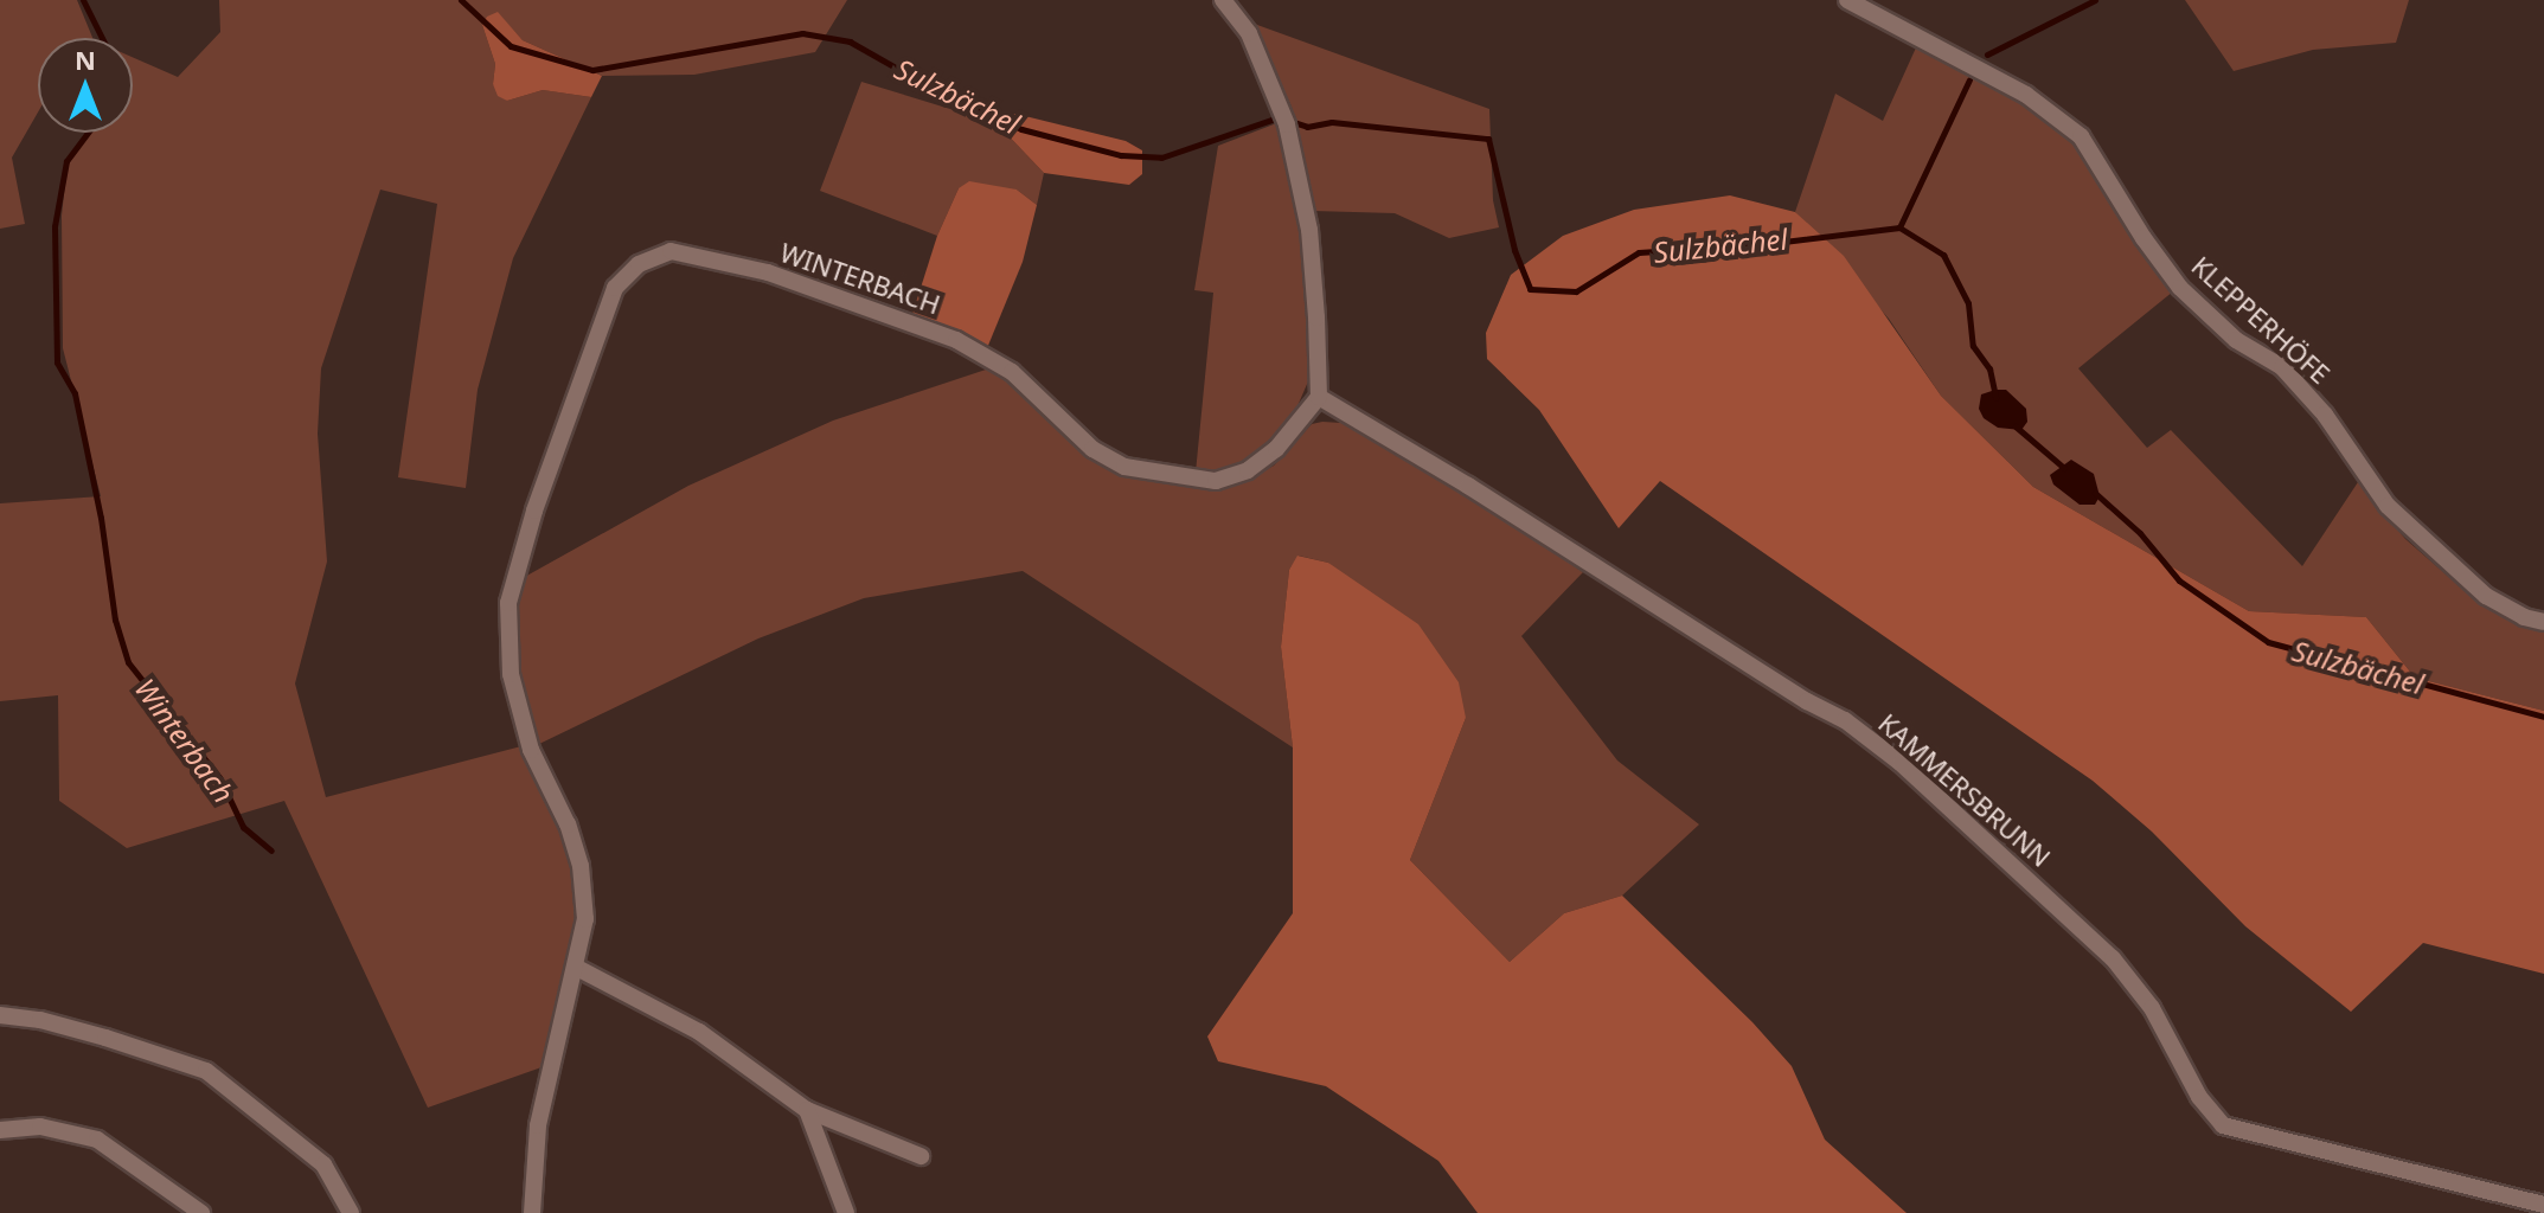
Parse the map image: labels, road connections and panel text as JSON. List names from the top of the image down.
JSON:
{
  "streets": {
    "street": ["WINTERBACH", "KLEPPERHÖFE", "KAMMERSBRUNN"]
  },
  "crossings": [
    ["WINTERBACH", "KAMMERSBRUNN"]
  ],
  "water": ["Sulzbächel", "Winterbach"],
  "north": "top"
}
